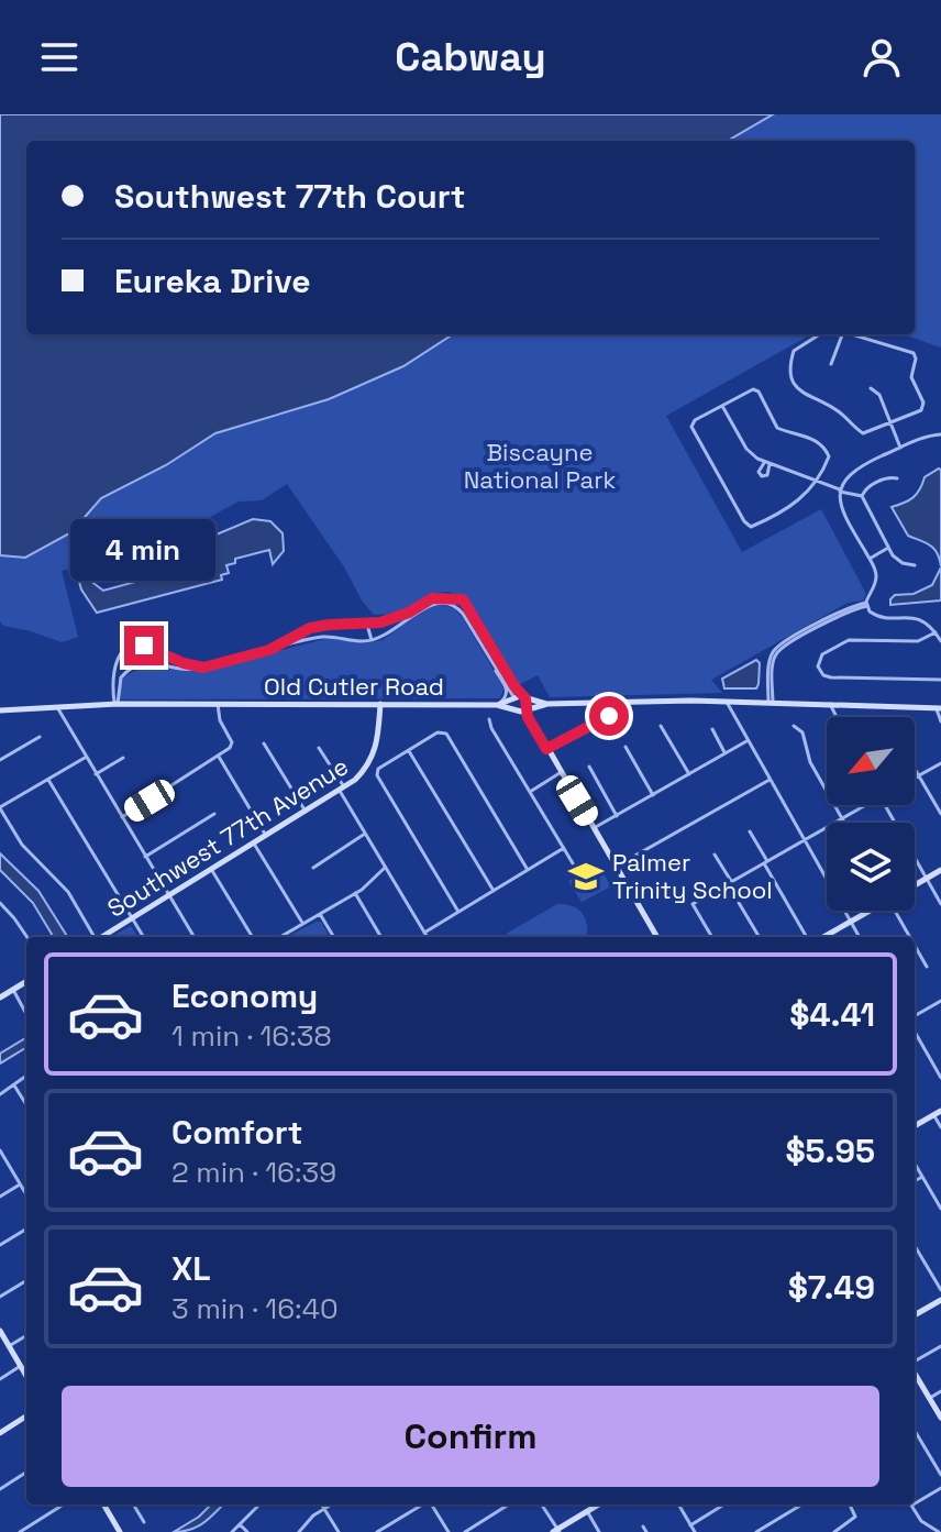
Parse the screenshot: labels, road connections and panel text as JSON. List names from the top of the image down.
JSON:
{
  "streets": {
    "main road": ["Old Cutler Road", "Southwest 77th Avenue"]
  },
  "crossings": [
    ["Old Cutler Road", "Southwest 77th Avenue"]
  ],
  "parks": ["Biscayne National Park"],
  "places": {
    "school or university": ["Palmer Trinity School"]
  },
  "north": "bottom left",
  "page": {
    "header": "Cabway",
    "banner": ["Southwest 77th Court", "Eureka Drive"],
    "bubble": "4 min",
    "list": [
      {
        "name": "Economy",
        "note": "1 min · 16:38",
        "value": "$4.41"
      },
      {
        "name": "Comfort",
        "note": "2 min · 16:39",
        "value": "$5.95"
      },
      {
        "name": "XL",
        "note": "3 min · 16:40",
        "value": "$7.49"
      }
    ],
    "buttons": "Confirm"
  }
}
